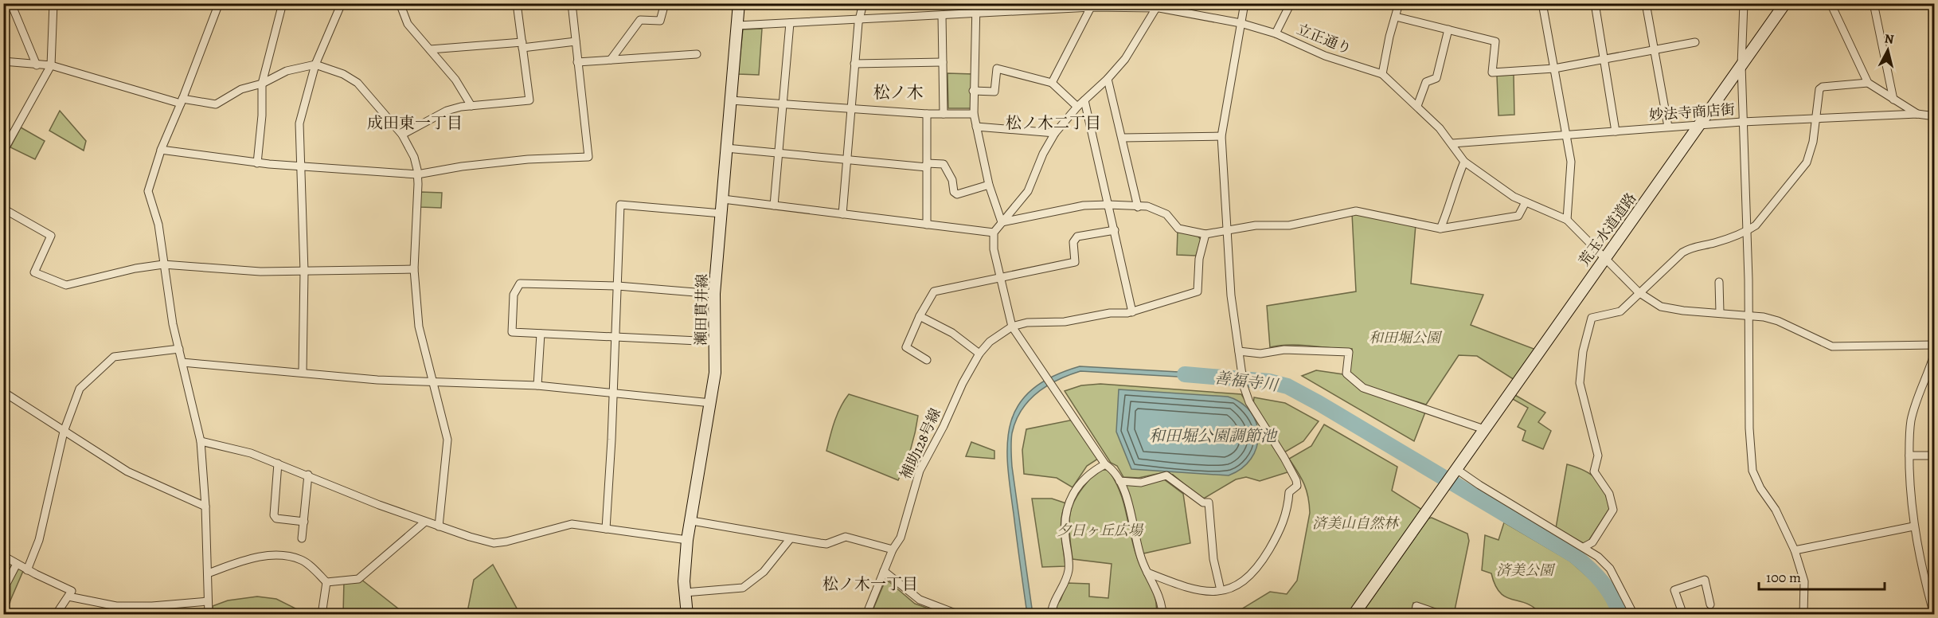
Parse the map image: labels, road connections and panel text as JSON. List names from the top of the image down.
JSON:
{
  "streets": {
    "main road": ["荒玉水道道路", "瀬田貫井線"],
    "street": ["立正通り", "妙法寺商店街", "補助128号線"]
  },
  "crossings": [
    ["立正通り", "妙法寺商店街"],
    ["立正通り", "瀬田貫井線"],
    ["妙法寺商店街", "荒玉水道道路"]
  ],
  "districts": [
    "松ノ木",
    "成田東一丁目",
    "松ノ木二丁目",
    "松ノ木一丁目"
  ],
  "water": ["善福寺川", "和田堀公園調節池"],
  "parks": [
    "和田堀公園",
    "済美山自然林",
    "夕日ヶ丘広場",
    "済美公園"
  ],
  "scale_bar": "100 m",
  "north": "top"
}
